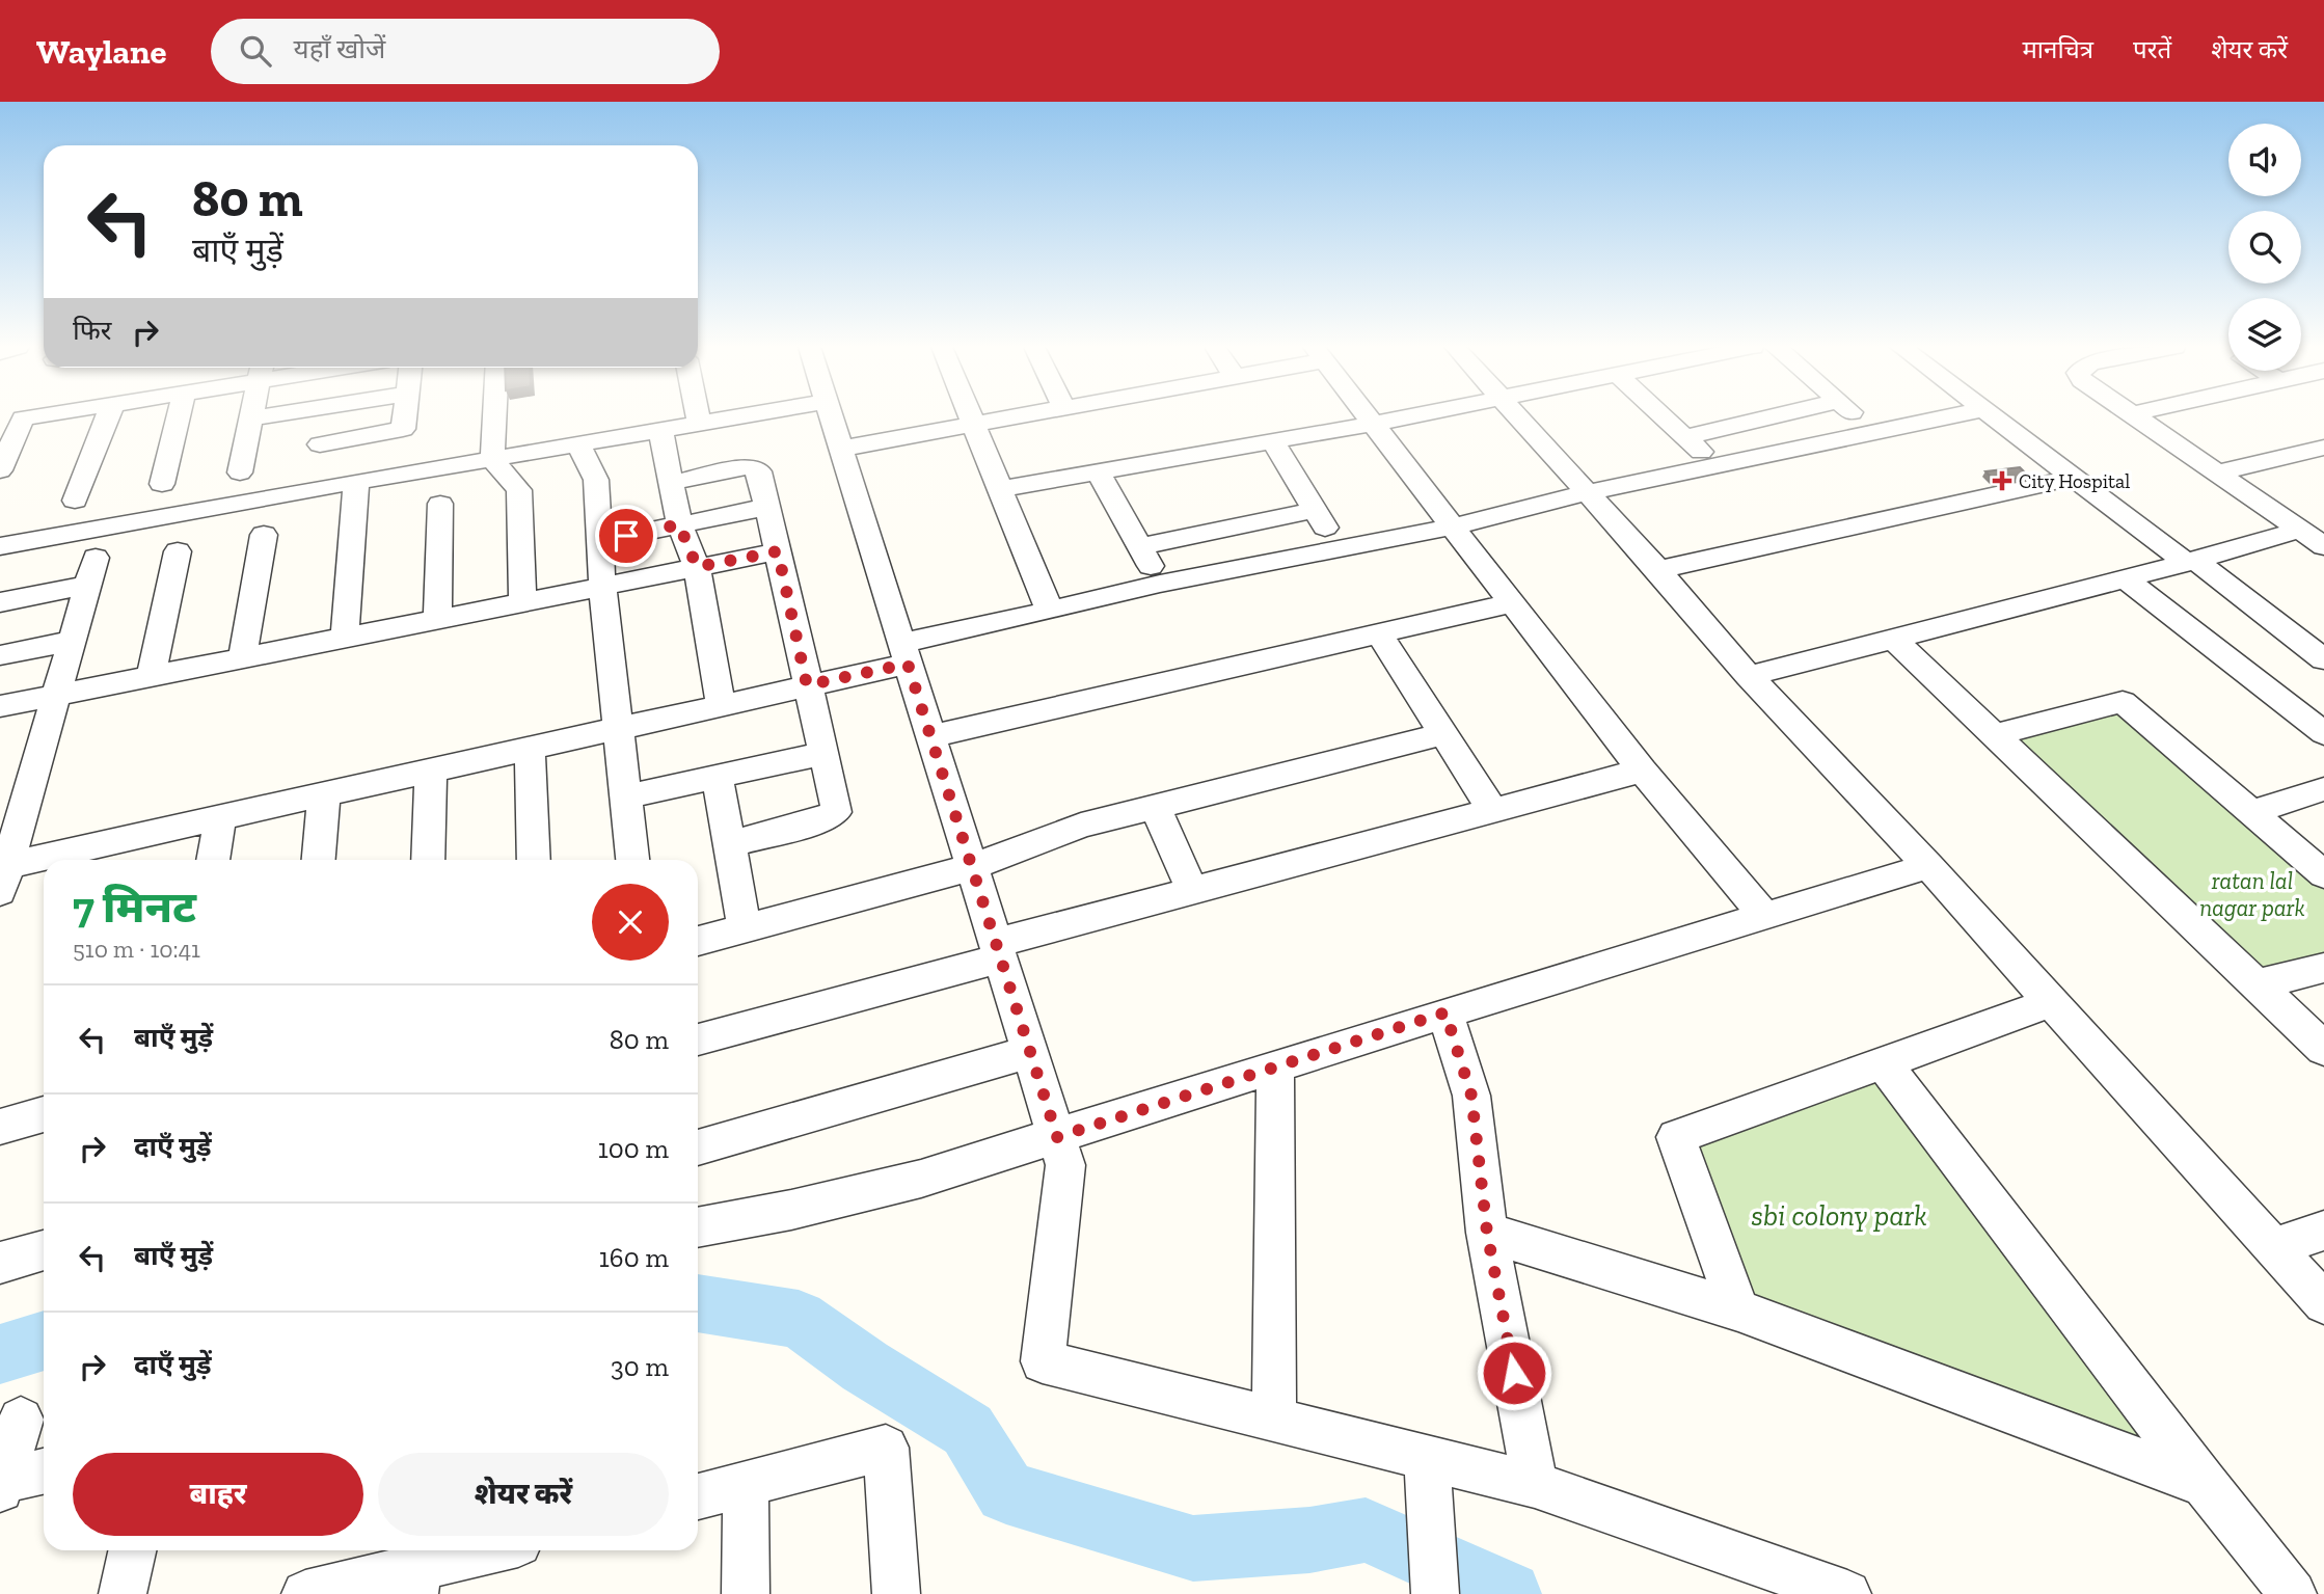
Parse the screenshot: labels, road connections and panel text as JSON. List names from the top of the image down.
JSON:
{
  "parks": ["ratan lal nagar park", "sbi colony park"],
  "places": {
    "health": ["City Hospital"]
  },
  "page": {
    "header": "Waylane",
    "search": "यहाँ खोजें",
    "nav": ["मानचित्र", "परतें", "शेयर करें"],
    "turn": ["80 m", "बाएँ मुड़ें"],
    "then": "फिर",
    "heading": ["7 मिनट", "510 m · 10:41"],
    "list": [
      {
        "name": "बाएँ मुड़ें",
        "value": "80 m"
      },
      {
        "name": "दाएँ मुड़ें",
        "value": "100 m"
      },
      {
        "name": "बाएँ मुड़ें",
        "value": "160 m"
      },
      {
        "name": "दाएँ मुड़ें",
        "value": "30 m"
      }
    ],
    "buttons": ["बाहर", "शेयर करें"]
  }
}
